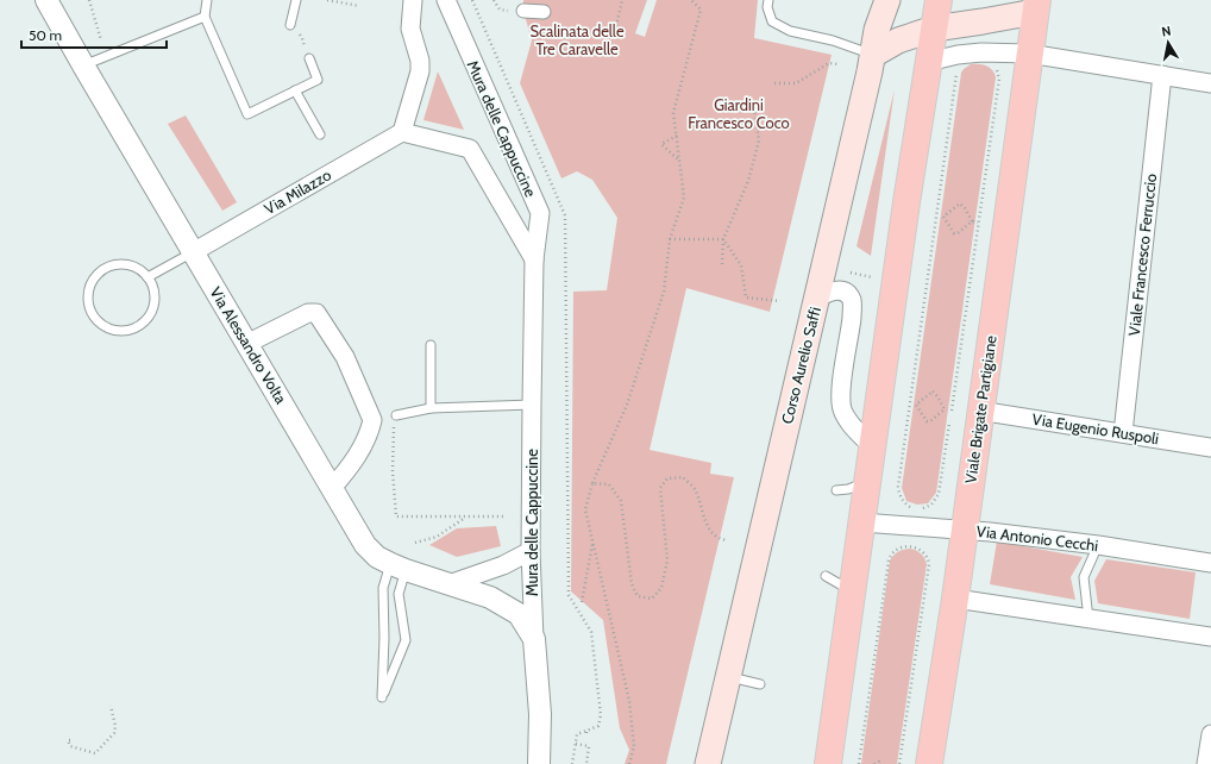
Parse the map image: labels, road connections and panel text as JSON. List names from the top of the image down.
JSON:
{
  "streets": {
    "main road": ["Corso Aurelio Saffi", "Viale Brigate Partigiane"],
    "street": [
      "Mura delle Cappuccine",
      "Via Milazzo",
      "Viale Francesco Ferruccio",
      "Via Alessandro Volta",
      "Via Eugenio Ruspoli",
      "Via Antonio Cecchi"
    ]
  },
  "crossings": [
    ["Mura delle Cappuccine", "Via Milazzo"],
    ["Mura delle Cappuccine", "Via Alessandro Volta"],
    ["Via Milazzo", "Via Alessandro Volta"],
    ["Viale Francesco Ferruccio", "Via Eugenio Ruspoli"],
    ["Viale Brigate Partigiane", "Via Eugenio Ruspoli"],
    ["Viale Brigate Partigiane", "Via Antonio Cecchi"]
  ],
  "parks": ["Scalinata delle Tre Caravelle", "Giardini Francesco Coco"],
  "scale_bar": "50 m",
  "north": "top"
}
